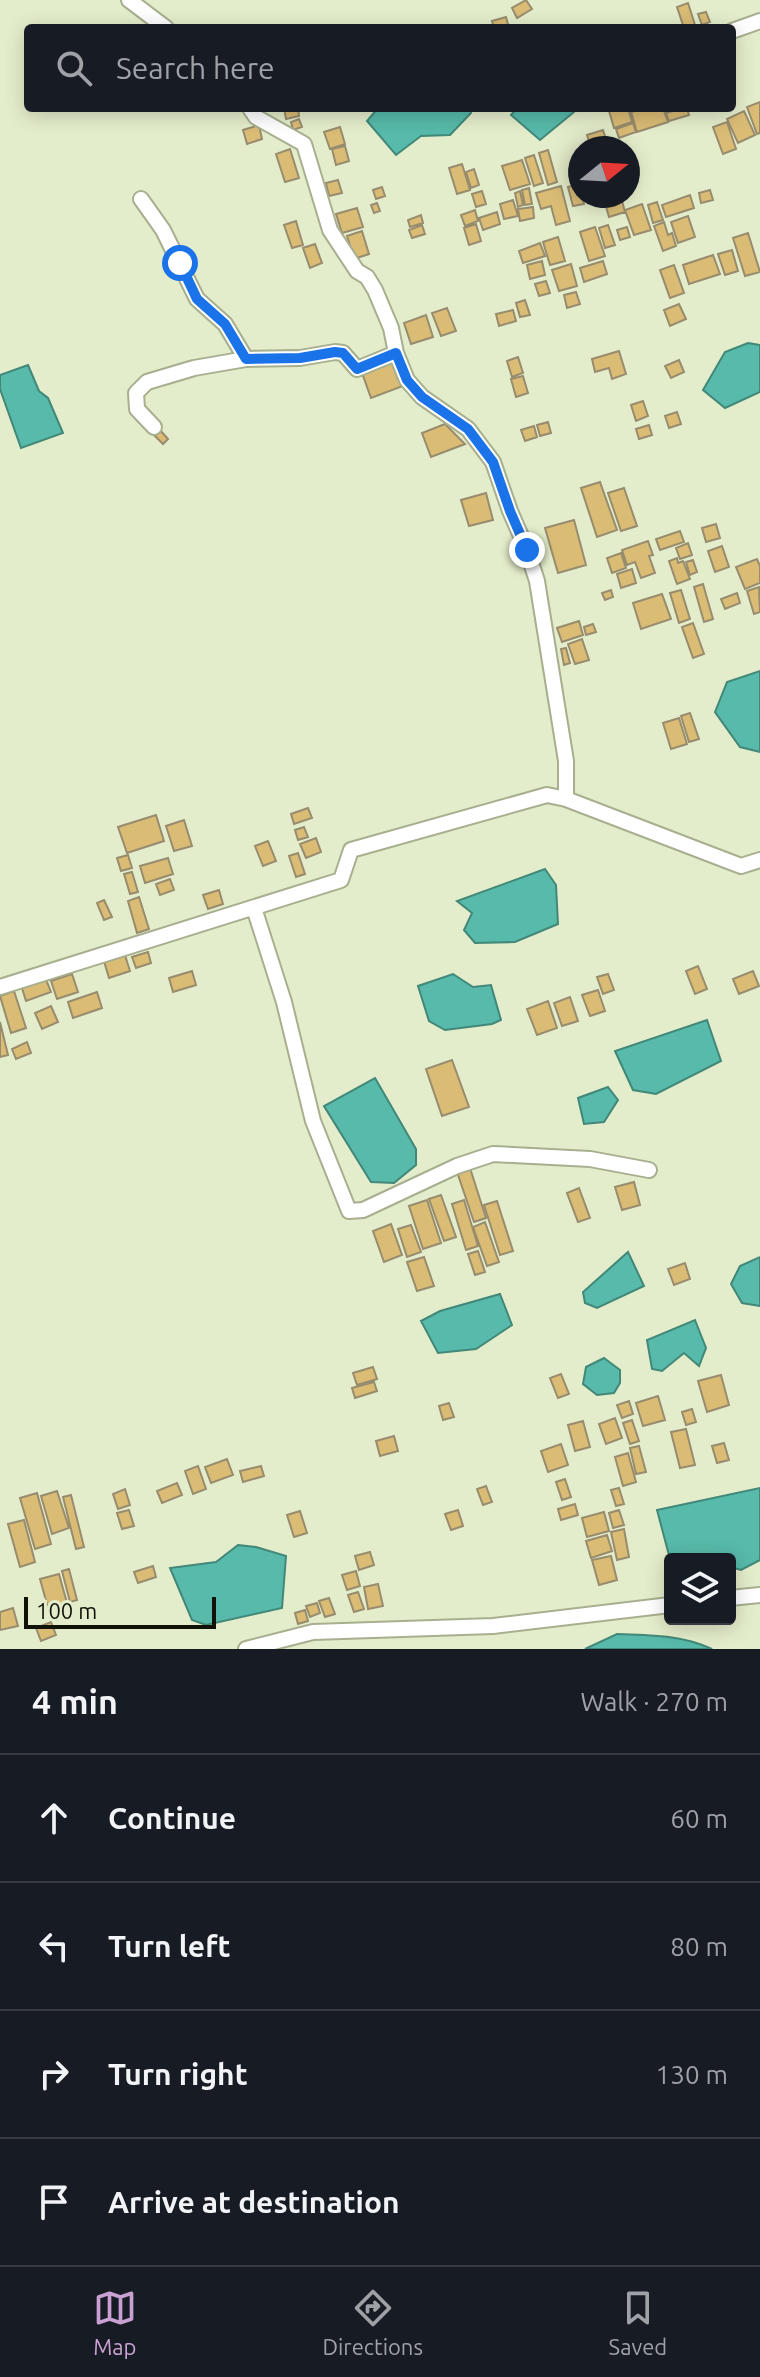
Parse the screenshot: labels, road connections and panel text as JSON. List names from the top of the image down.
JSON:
{
  "scale_bar": "100 m",
  "north": "right",
  "page": {
    "search": "Search here",
    "scale": "100 m",
    "heading": ["4 min", "Walk · 270 m"],
    "list": [
      ["Continue", "60 m"],
      ["Turn left", "80 m"],
      ["Turn right", "130 m"],
      "Arrive at destination"
    ],
    "nav": ["Map", "Directions", "Saved"]
  }
}
